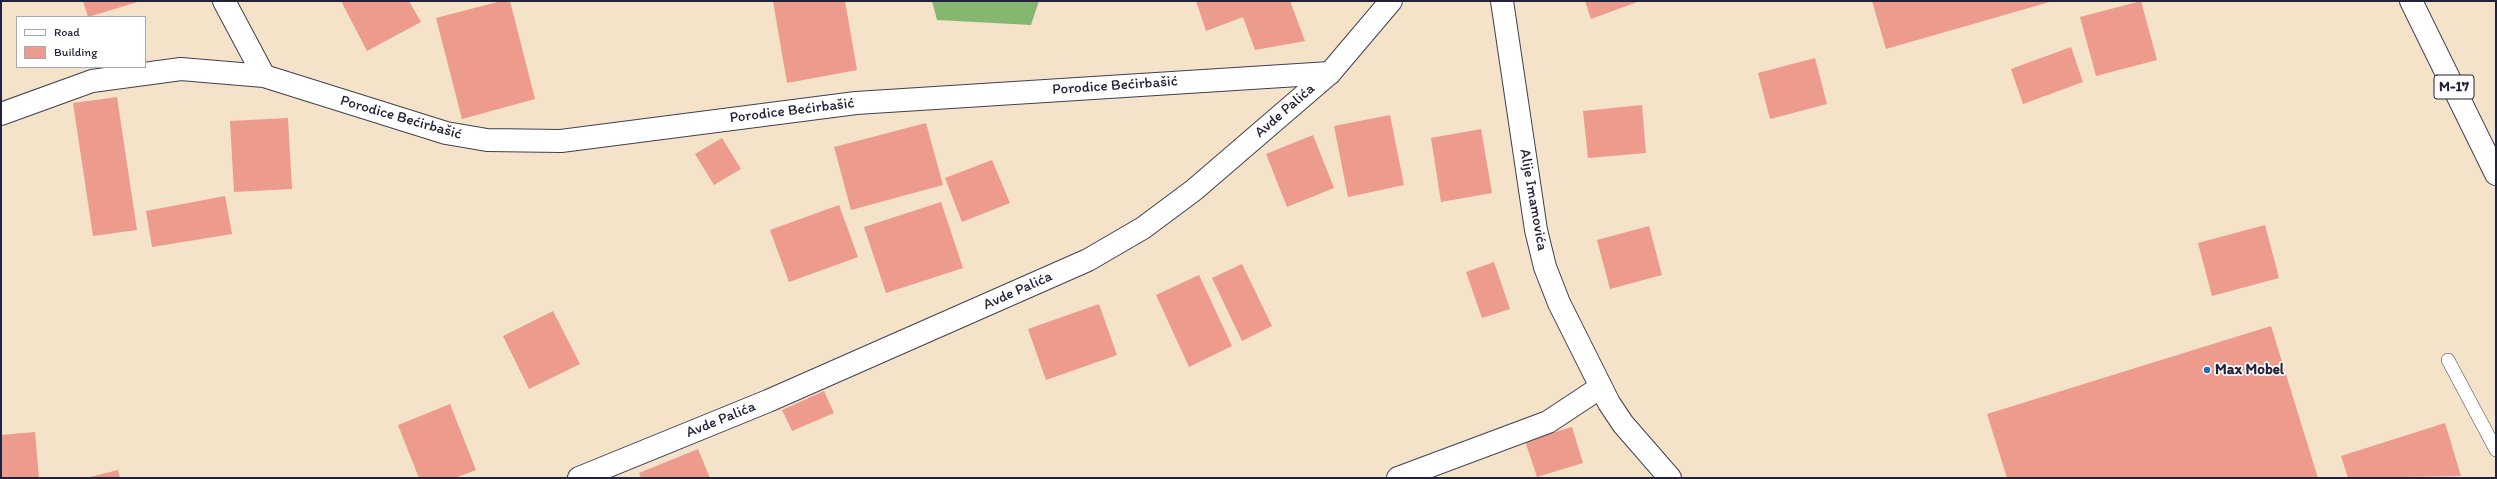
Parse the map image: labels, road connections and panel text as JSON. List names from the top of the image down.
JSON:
{
  "streets": {
    "street": [
      "Porodice Bećirbašić",
      "M-17",
      "Avde Palića",
      "Alije Imamovića"
    ]
  },
  "crossings": [
    ["Porodice Bećirbašić", "Avde Palića"]
  ],
  "places": ["Max Mobel"],
  "legend": ["Road", "Building"]
}
